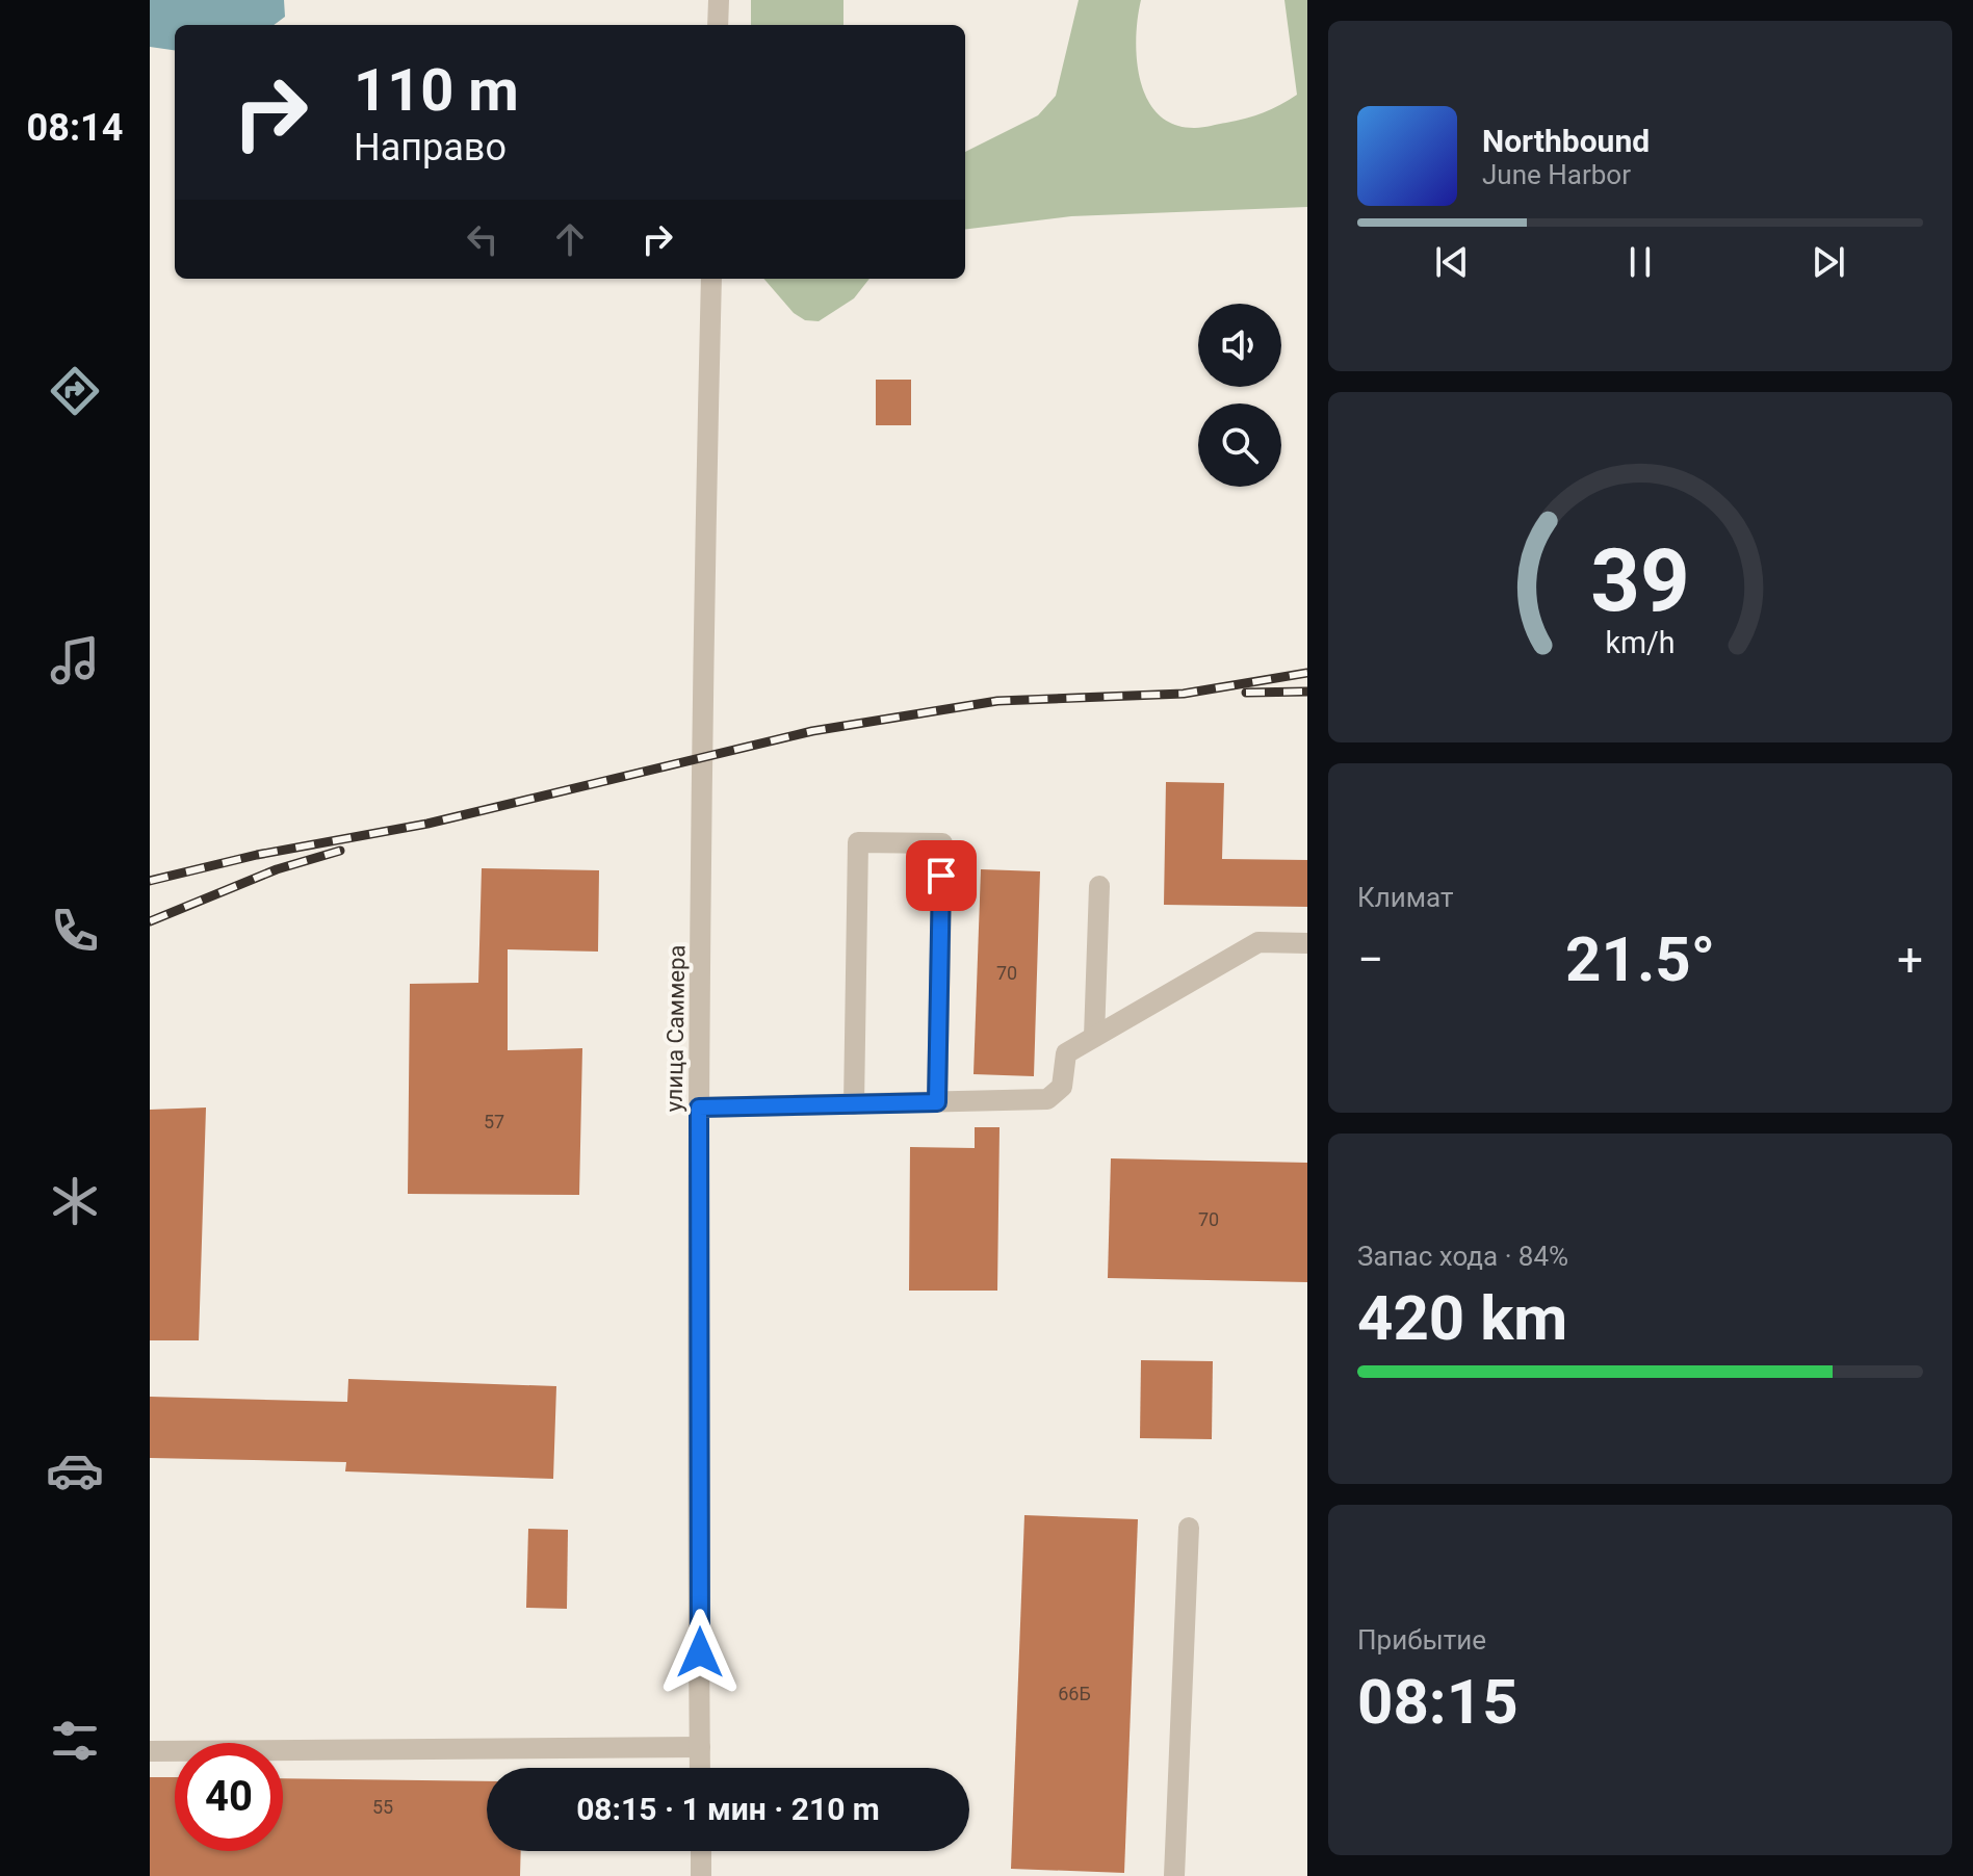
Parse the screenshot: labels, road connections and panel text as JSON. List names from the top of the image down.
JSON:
{
  "streets": {
    "street": ["улица Саммера"]
  },
  "house_numbers": [
    "70",
    "57",
    "70",
    "66Б",
    "55"
  ],
  "page": {
    "tabs": "08:14",
    "turn": ["110 m", "Направо"],
    "song": ["Northbound", "June Harbor"],
    "tile": [
      "Климат",
      ["Запас хода · 84%", "420 km"],
      ["Прибытие", "08:15"]
    ],
    "heat": ["−", "21.5°", "+"],
    "limit": "40",
    "trip": "08:15 · 1 мин · 210 m",
    "gauge": ["39", "km/h"]
  }
}
